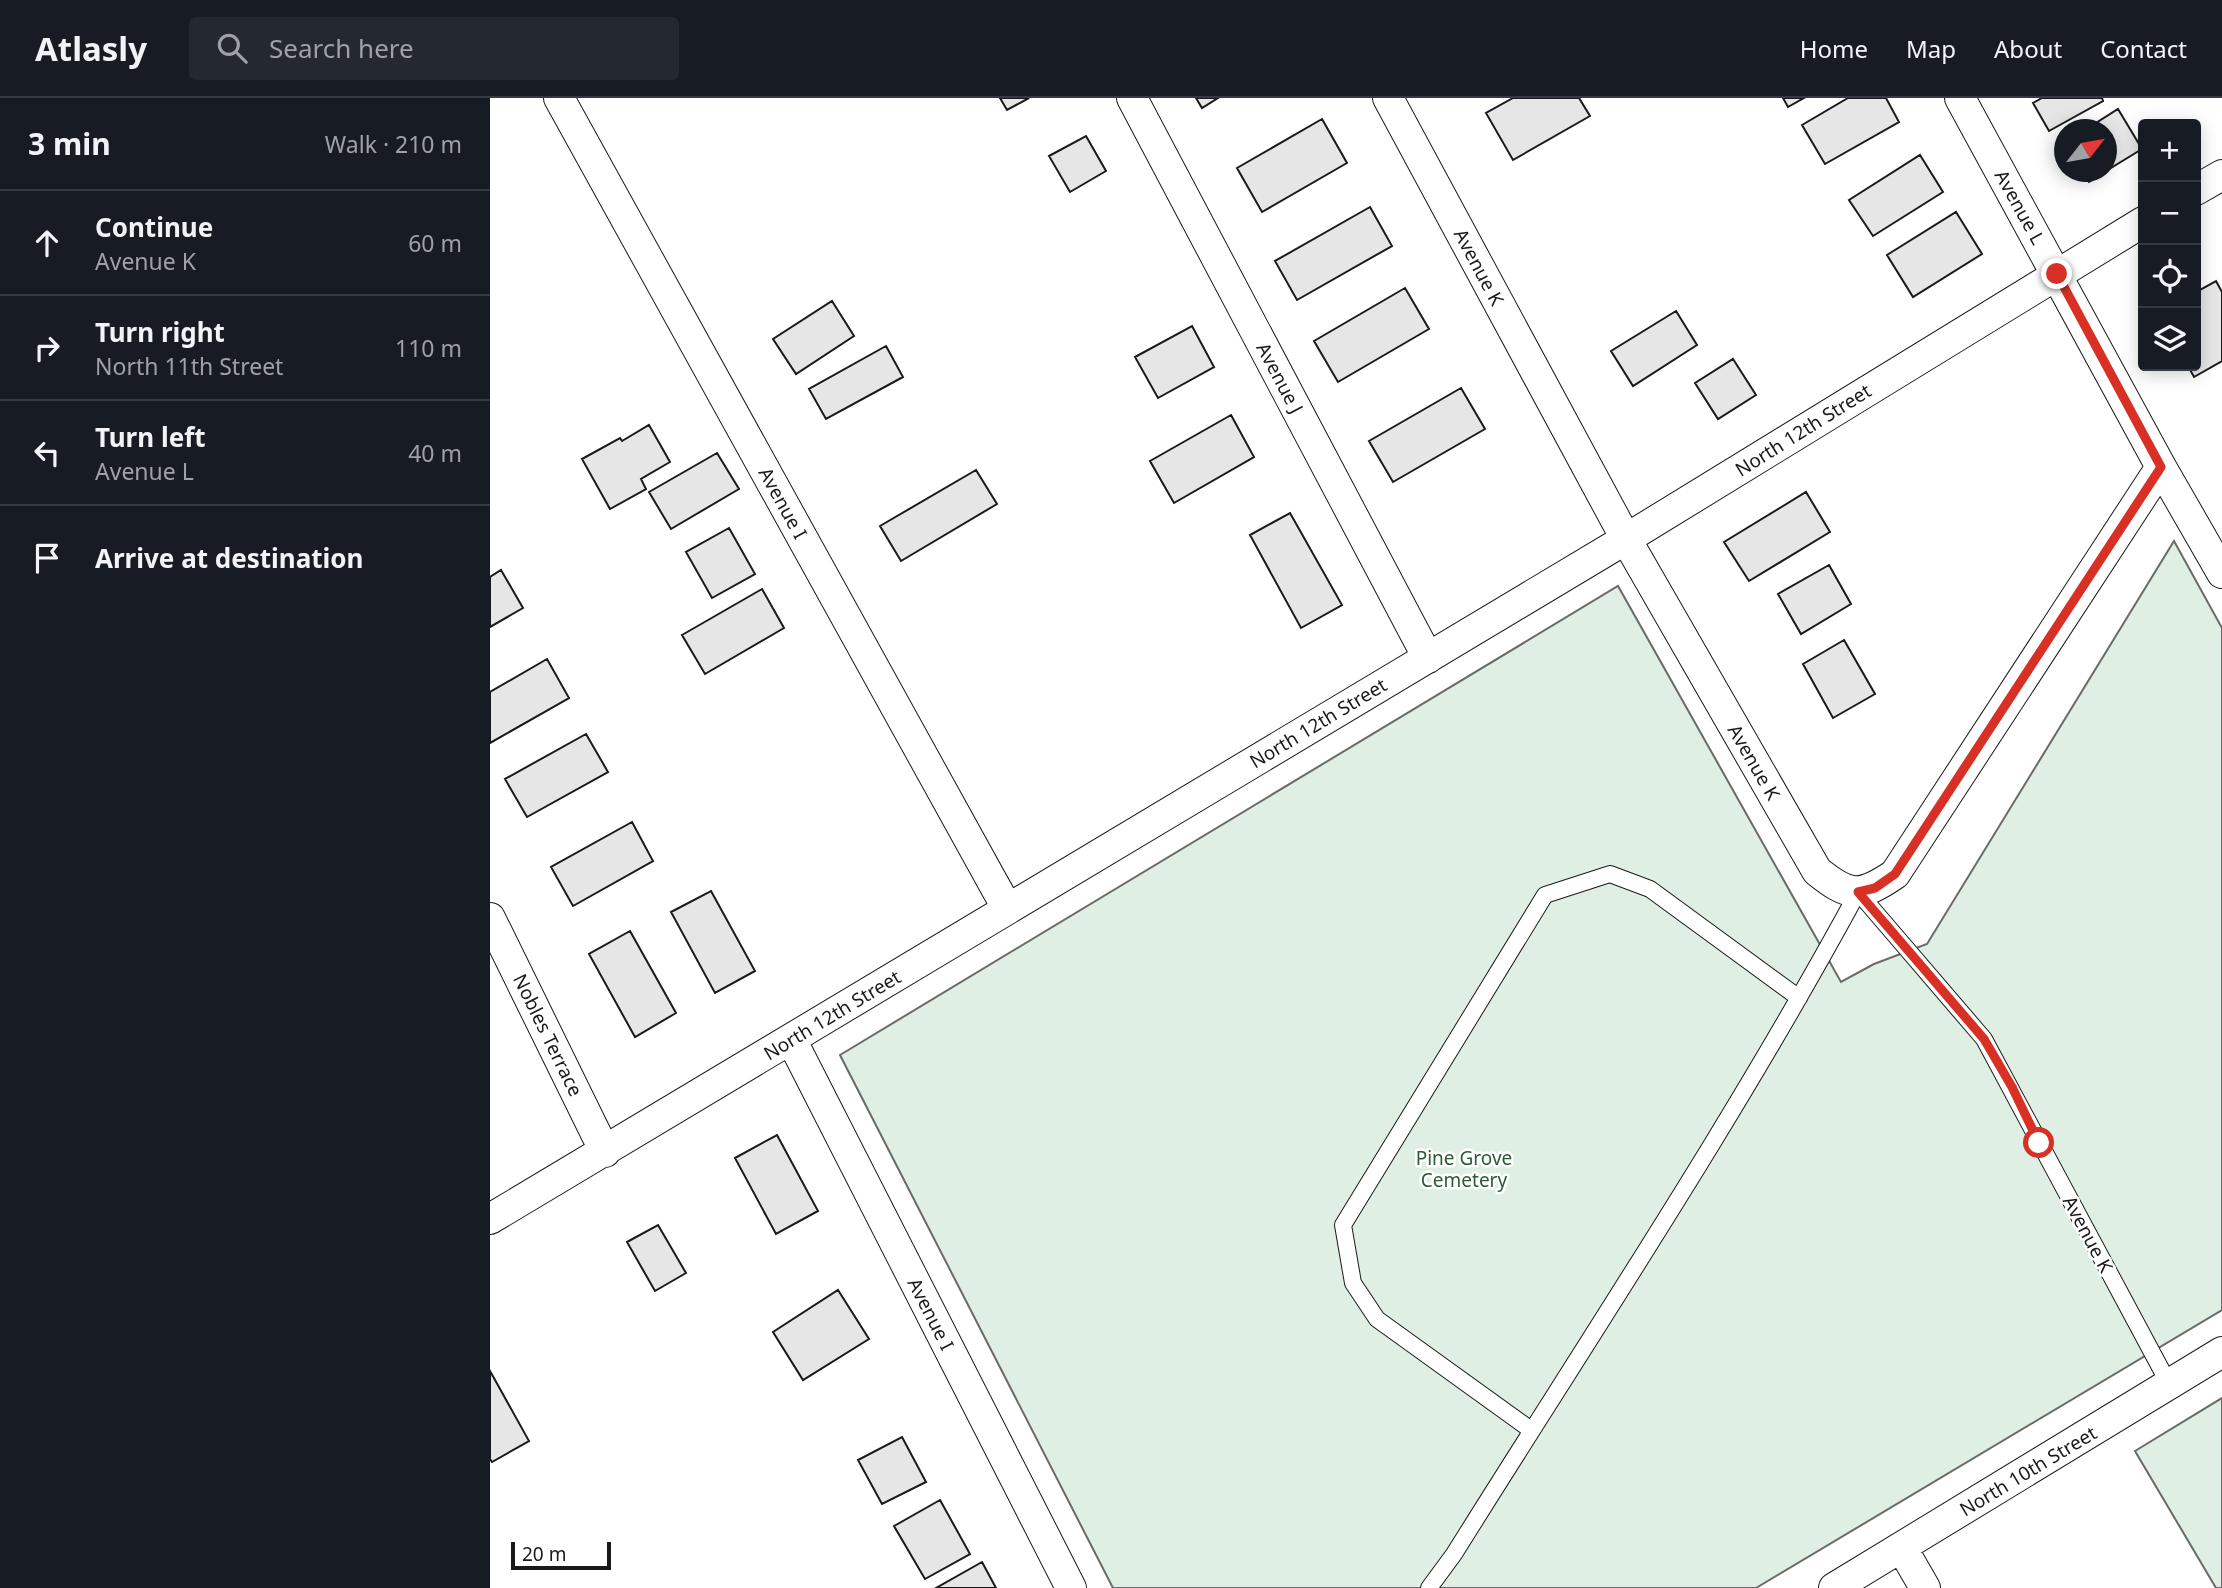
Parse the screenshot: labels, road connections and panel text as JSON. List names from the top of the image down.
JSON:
{
  "streets": {
    "street": [
      "Avenue L",
      "Avenue K",
      "Avenue J",
      "North 12th Street",
      "Avenue I",
      "Nobles Terrace",
      "North 10th Street"
    ]
  },
  "crossings": [
    ["Avenue L", "North 12th Street"],
    ["Avenue K", "North 12th Street"],
    ["Avenue K", "North 10th Street"],
    ["Avenue J", "North 12th Street"],
    ["North 12th Street", "Avenue I"],
    ["North 12th Street", "Nobles Terrace"]
  ],
  "parks": ["Pine Grove Cemetery"],
  "scale_bar": "20 m",
  "north": "top right",
  "page": {
    "header": "Atlasly",
    "search": "Search here",
    "nav": [
      "Home",
      "Map",
      "About",
      "Contact"
    ],
    "heading": ["3 min", "Walk · 210 m"],
    "map_buttons": ["+", "−"],
    "list": [
      ["Continue", "Avenue K", "60 m"],
      ["Turn right", "North 11th Street", "110 m"],
      ["Turn left", "Avenue L", "40 m"],
      "Arrive at destination"
    ],
    "scale": "20 m"
  }
}
